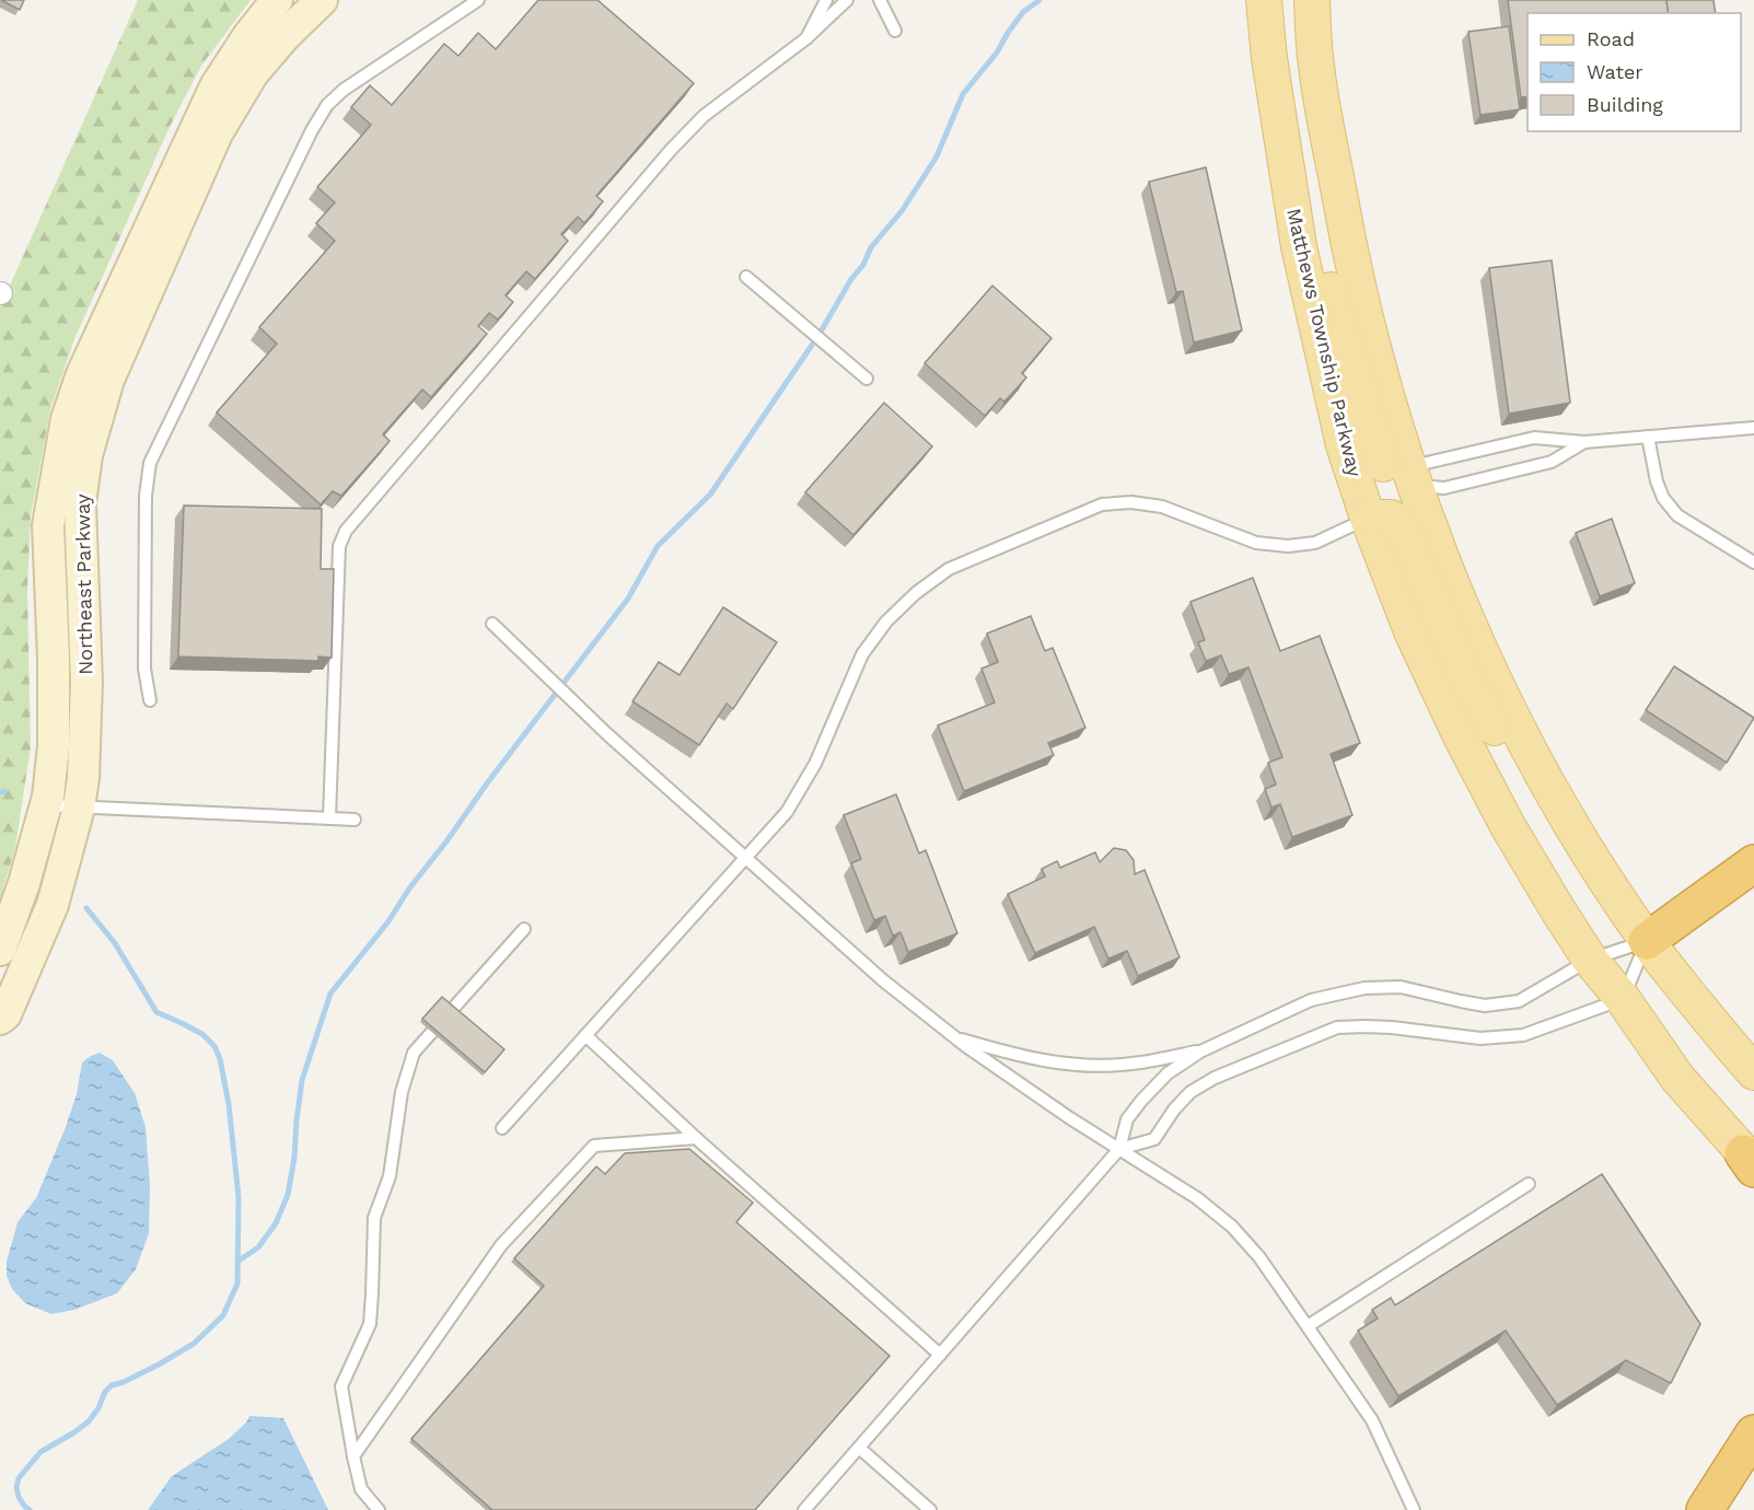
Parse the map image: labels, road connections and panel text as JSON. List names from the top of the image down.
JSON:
{
  "streets": {
    "main road": ["Matthews Township Parkway"],
    "street": ["Northeast Parkway"]
  },
  "legend": ["Road", "Water", "Building"]
}
